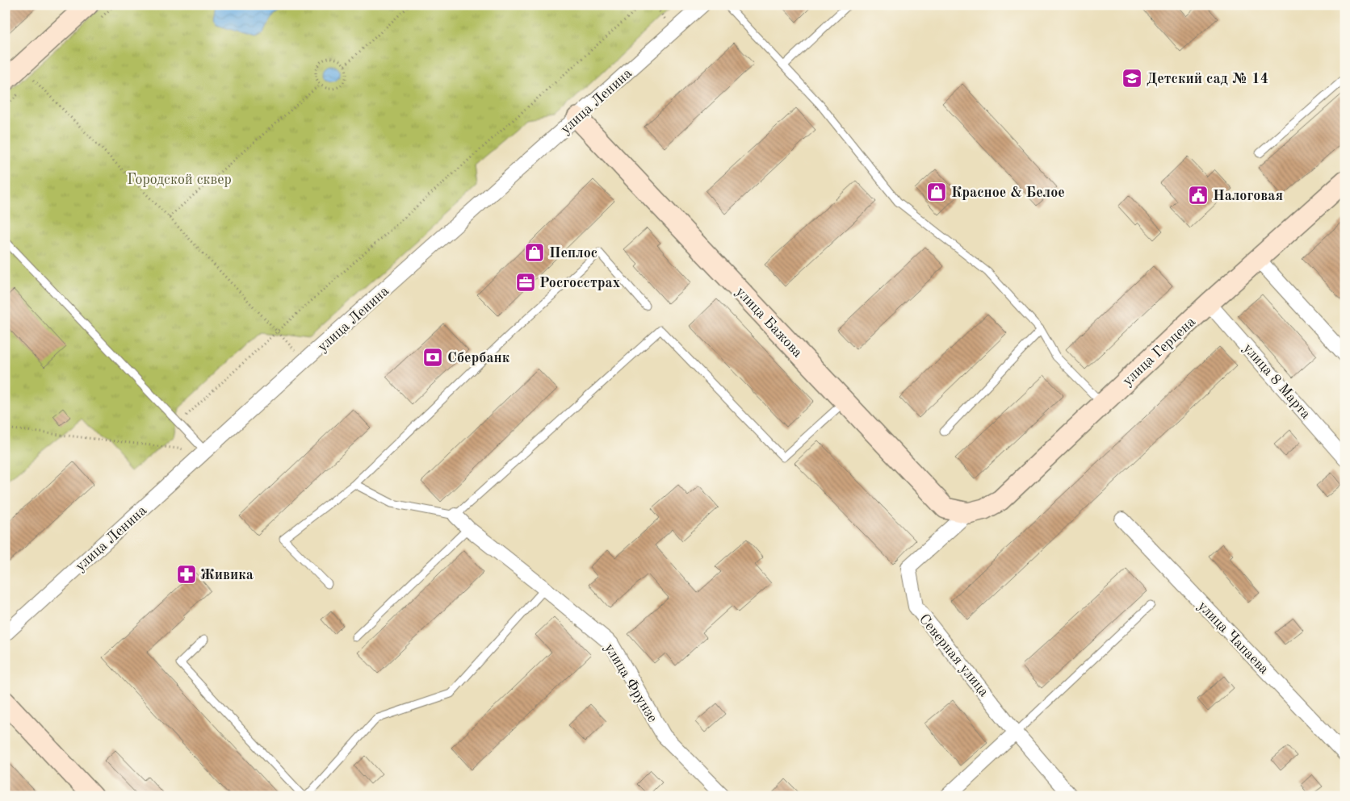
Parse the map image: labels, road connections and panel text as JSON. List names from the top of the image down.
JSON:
{
  "streets": {
    "street": [
      "улица Ленина",
      "улица Бажова",
      "улица Герцена",
      "улица 8 Марта",
      "улица Чапаева",
      "Северная улица",
      "улица Фрунзе"
    ]
  },
  "crossings": [
    ["улица Ленина", "улица Бажова"],
    ["улица Бажова", "улица Герцена"],
    ["улица Бажова", "Северная улица"],
    ["улица Герцена", "улица 8 Марта"],
    ["улица Герцена", "Северная улица"]
  ],
  "parks": ["Городской сквер"],
  "places": {
    "school or university": ["Детский сад № 14"],
    "shop": ["Красное & Белое", "Пеплос"],
    "public building": ["Налоговая"],
    "office": ["Росгосстрах"],
    "bank": ["Сбербанк"],
    "pharmacy": ["Живика"]
  }
}
